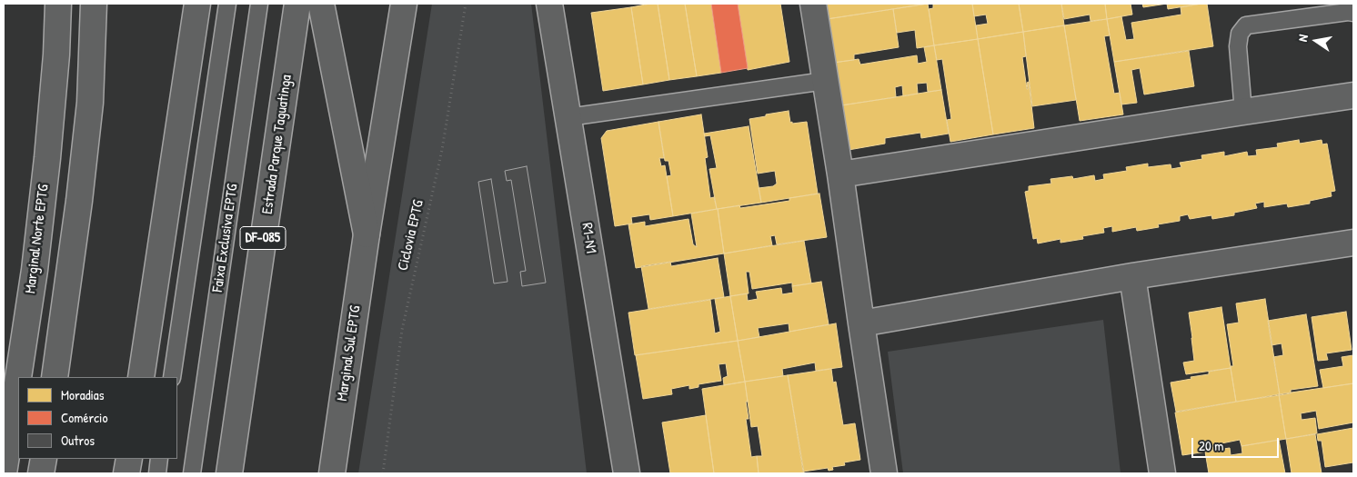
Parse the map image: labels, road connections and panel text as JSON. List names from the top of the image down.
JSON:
{
  "streets": {
    "main road": [
      "Estrada Parque Taguatinga",
      "DF-085",
      "R1-N1",
      "Marginal Norte EPTG",
      "Marginal Sul EPTG"
    ],
    "lane": ["Faixa Exclusiva EPTG"],
    "path": ["Ciclovia EPTG"]
  },
  "legend": ["Moradias", "Comércio", "Outros"],
  "scale_bar": "20 m",
  "north": "left"
}
